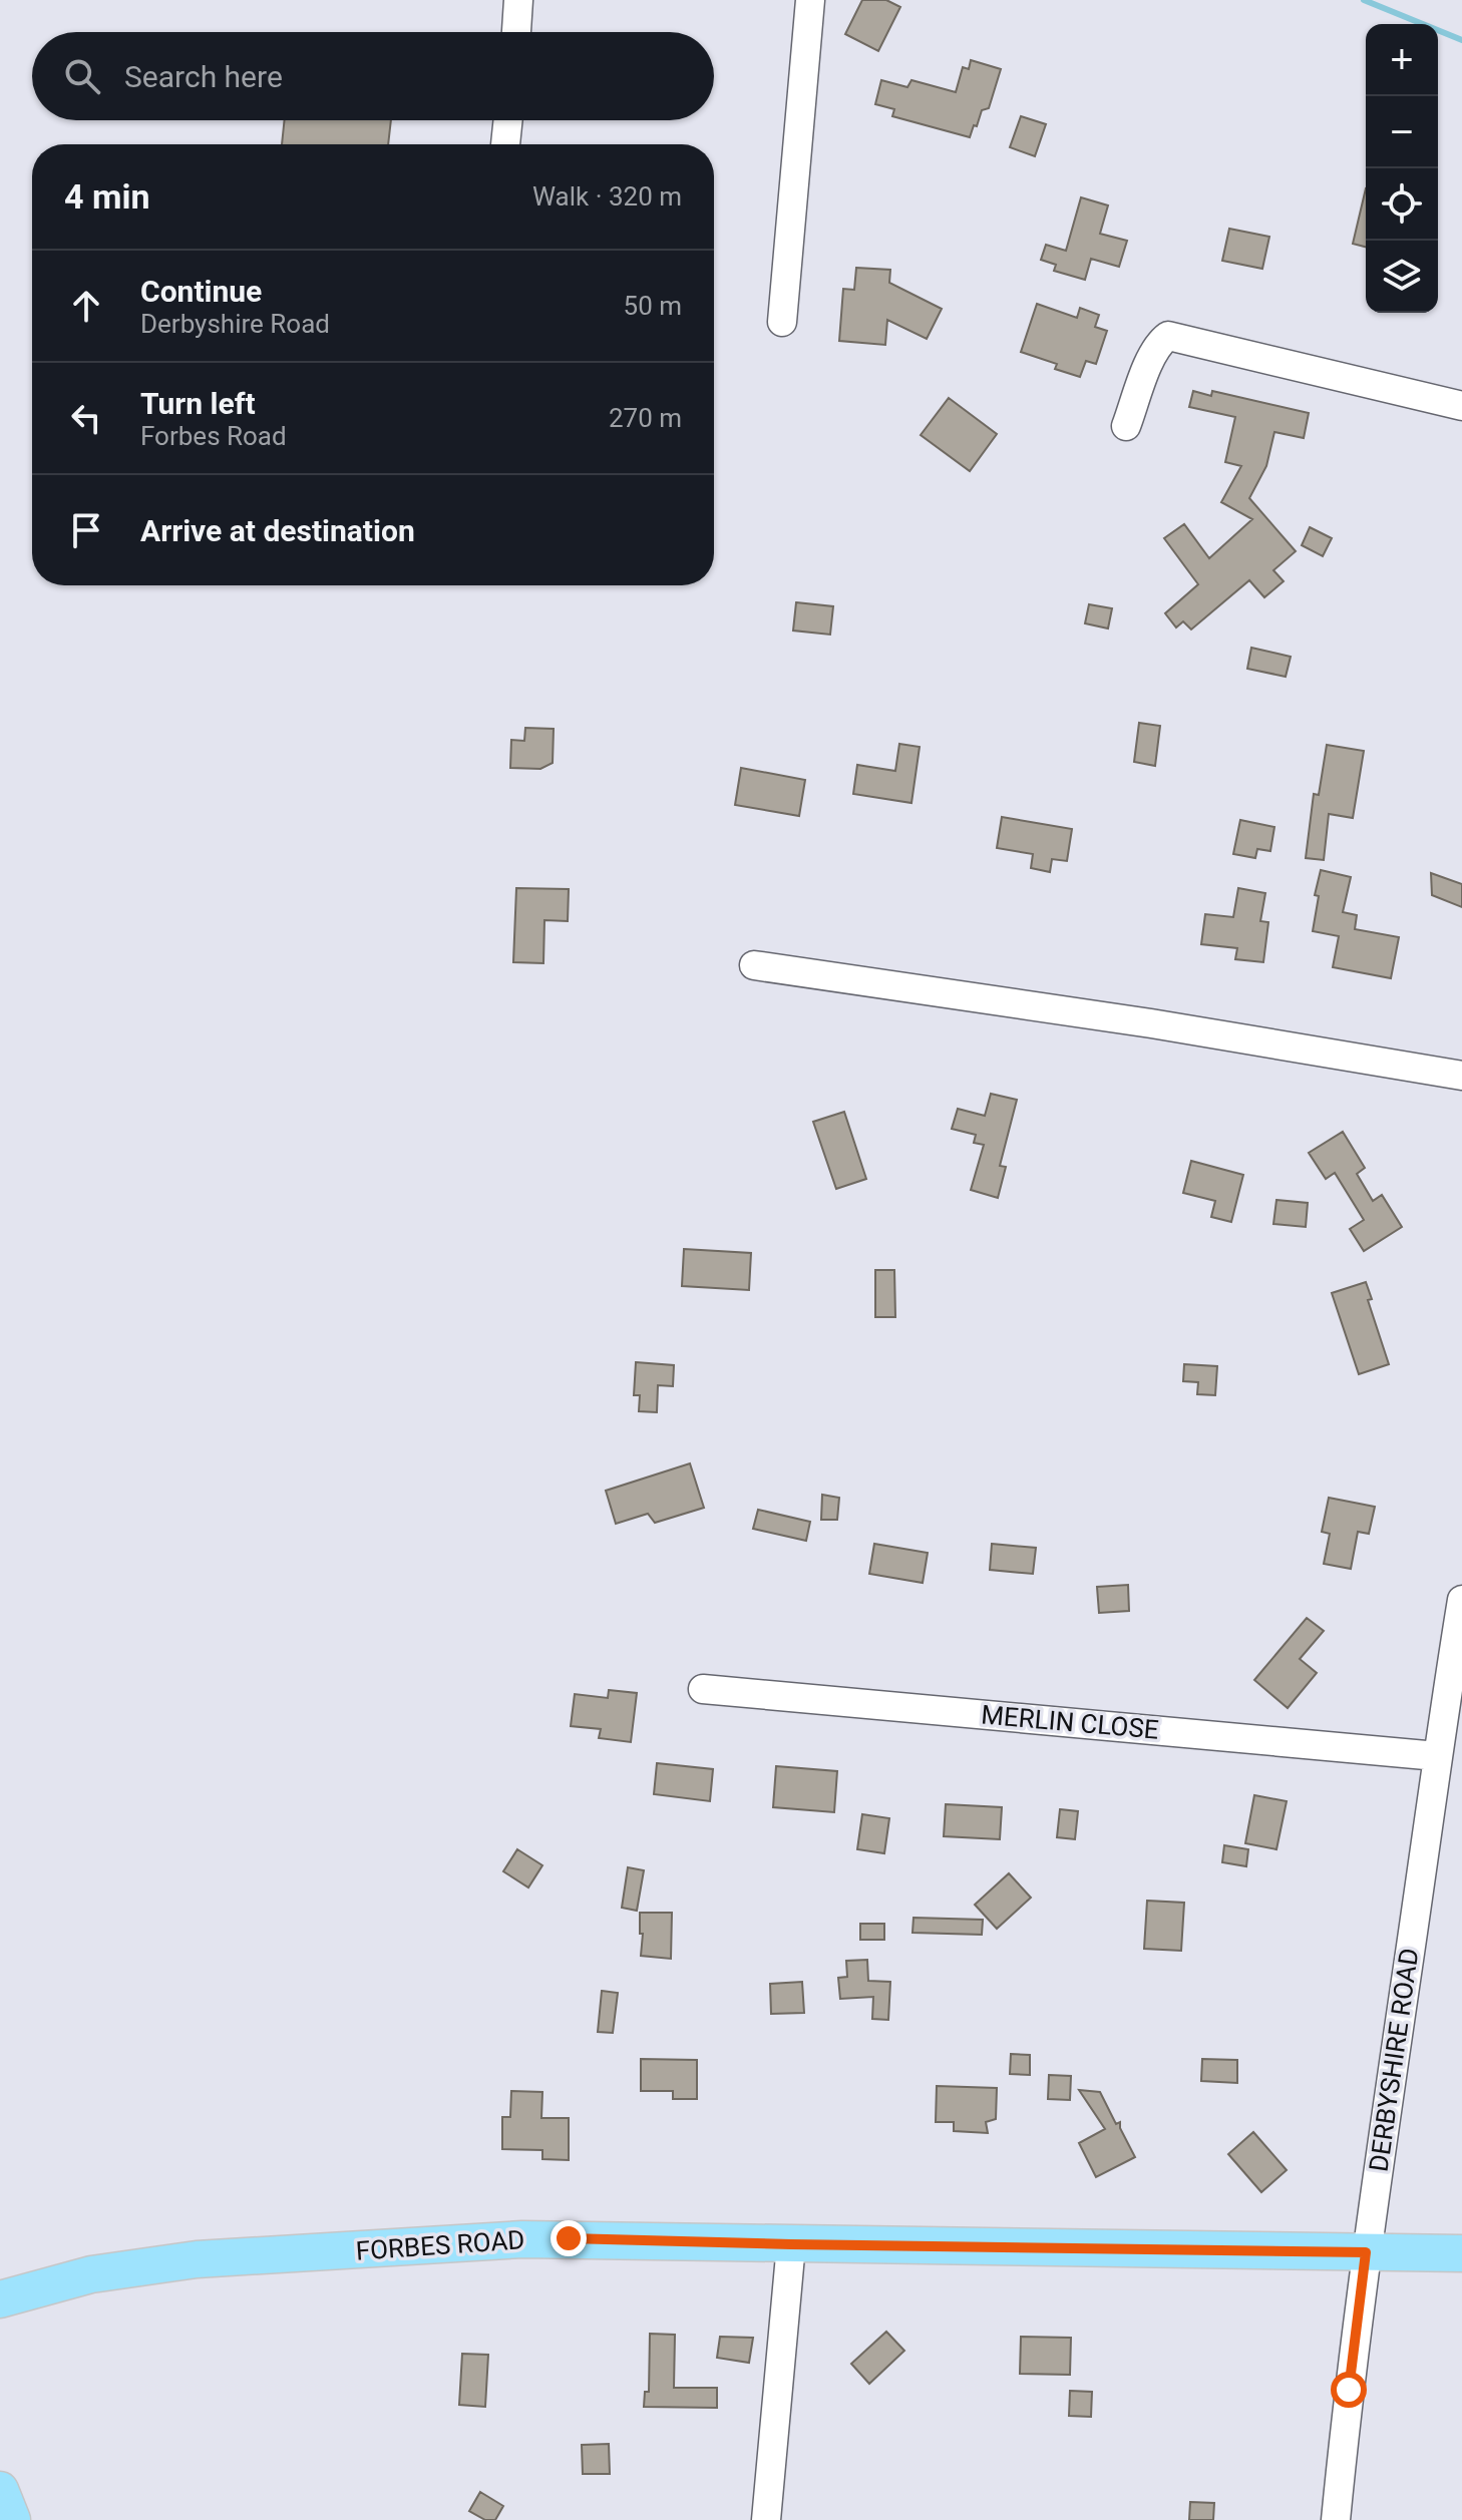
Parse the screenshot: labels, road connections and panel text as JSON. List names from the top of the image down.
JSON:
{
  "streets": {
    "main road": ["FORBES ROAD"],
    "street": ["MERLIN CLOSE", "DERBYSHIRE ROAD"]
  },
  "crossings": [
    ["MERLIN CLOSE", "DERBYSHIRE ROAD"],
    ["DERBYSHIRE ROAD", "FORBES ROAD"]
  ],
  "page": {
    "map_buttons": ["+", "−"],
    "search": "Search here",
    "heading": ["4 min", "Walk · 320 m"],
    "list": [
      ["Continue", "Derbyshire Road", "50 m"],
      ["Turn left", "Forbes Road", "270 m"],
      "Arrive at destination"
    ]
  }
}
